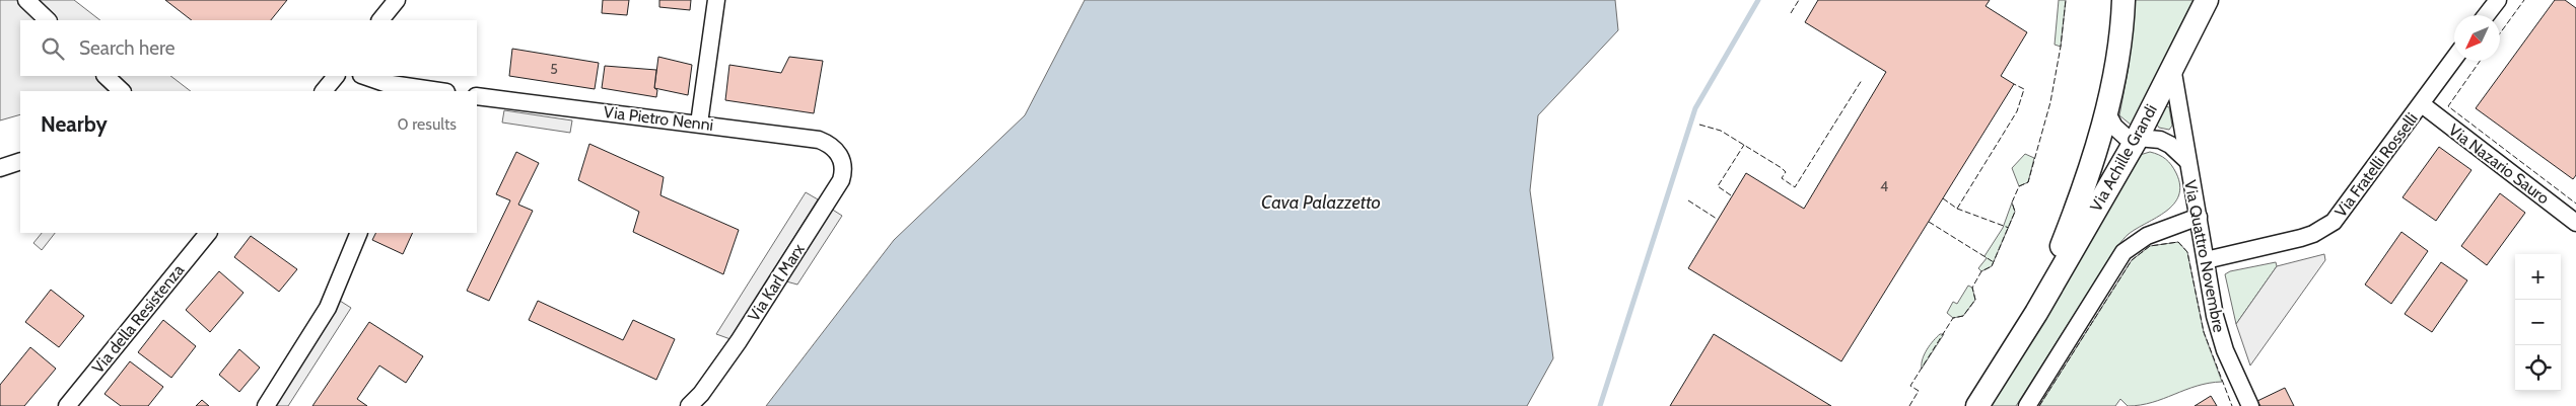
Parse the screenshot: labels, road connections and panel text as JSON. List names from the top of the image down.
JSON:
{
  "streets": {
    "main road": ["Via Achille Grandi"],
    "street": [
      "Via Pietro Nenni",
      "Via Nazario Sauro",
      "Via Fratelli Rosselli",
      "Via Quattro Novembre",
      "Via Karl Marx",
      "Via della Resistenza"
    ]
  },
  "crossings": [
    ["Via Pietro Nenni", "Via Karl Marx"],
    ["Via Achille Grandi", "Via Quattro Novembre"],
    ["Via Nazario Sauro", "Via Fratelli Rosselli"],
    ["Via Fratelli Rosselli", "Via Quattro Novembre"]
  ],
  "water": ["Cava Palazzetto"],
  "house_numbers": ["5", "4"],
  "north": "bottom left",
  "page": {
    "search": "Search here",
    "heading": ["Nearby", "0 results"],
    "map_buttons": ["+", "−"]
  }
}
